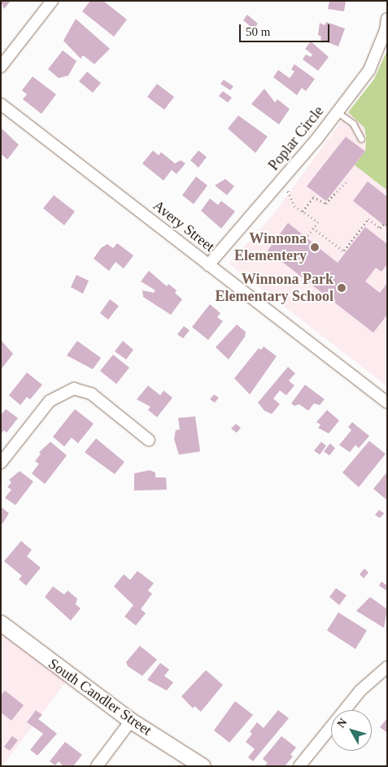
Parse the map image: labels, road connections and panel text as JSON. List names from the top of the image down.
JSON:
{
  "streets": {
    "main road": ["South Candler Street"],
    "street": ["Poplar Circle", "Avery Street"]
  },
  "crossings": [
    ["Poplar Circle", "Avery Street"]
  ],
  "places": ["Winnona Elementery", "Winnona Park Elementary School"],
  "scale_bar": "50 m",
  "north": "top left"
}
